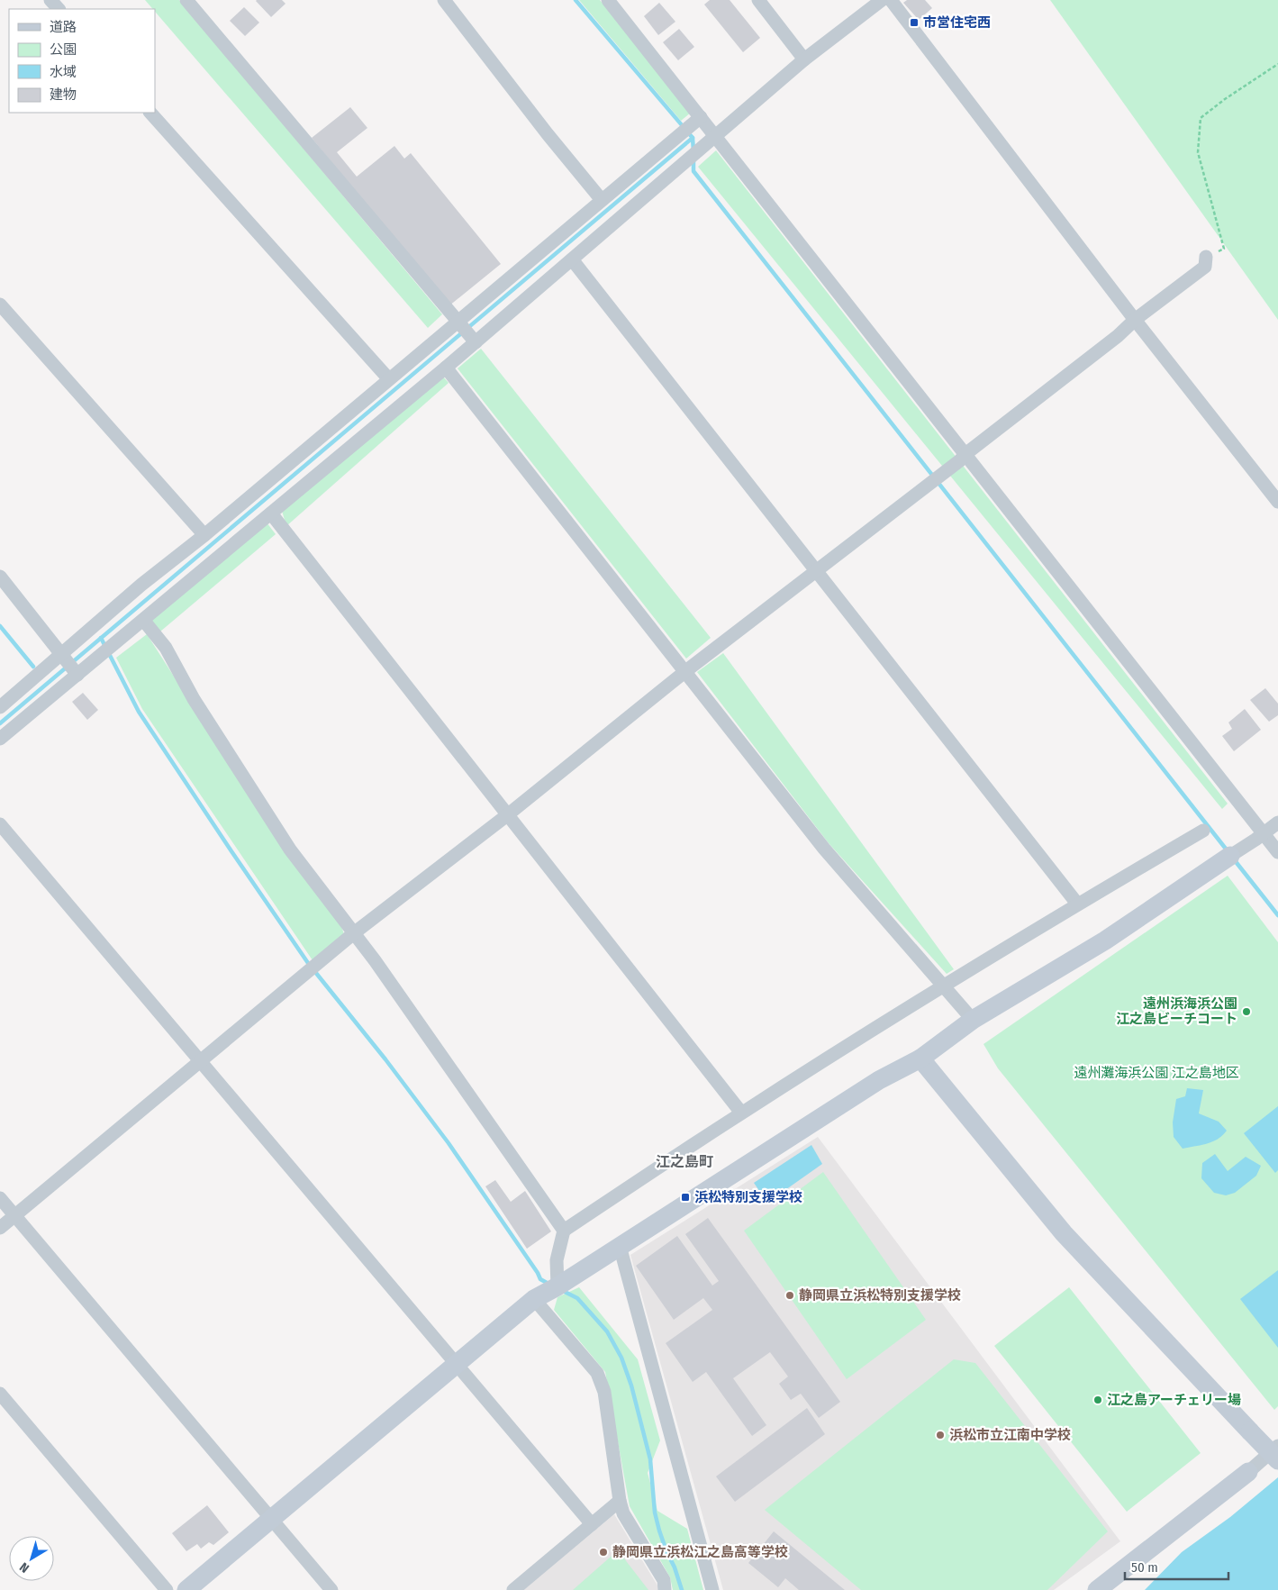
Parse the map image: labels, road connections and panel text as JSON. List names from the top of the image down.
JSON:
{
  "districts": ["江之島町"],
  "parks": ["遠州灘海浜公園 江之島地区"],
  "places": {
    "transit": ["市営住宅西", "浜松特別支援学校"],
    "other": [
      "遠州浜海浜公園 江之島ビーチコート",
      "静岡県立浜松特別支援学校",
      "江之島アーチェリー場",
      "浜松市立江南中学校",
      "静岡県立浜松江之島高等学校"
    ]
  },
  "legend": [
    "道路",
    "公園",
    "水域",
    "建物"
  ],
  "scale_bar": "50 m",
  "north": "bottom left"
}
